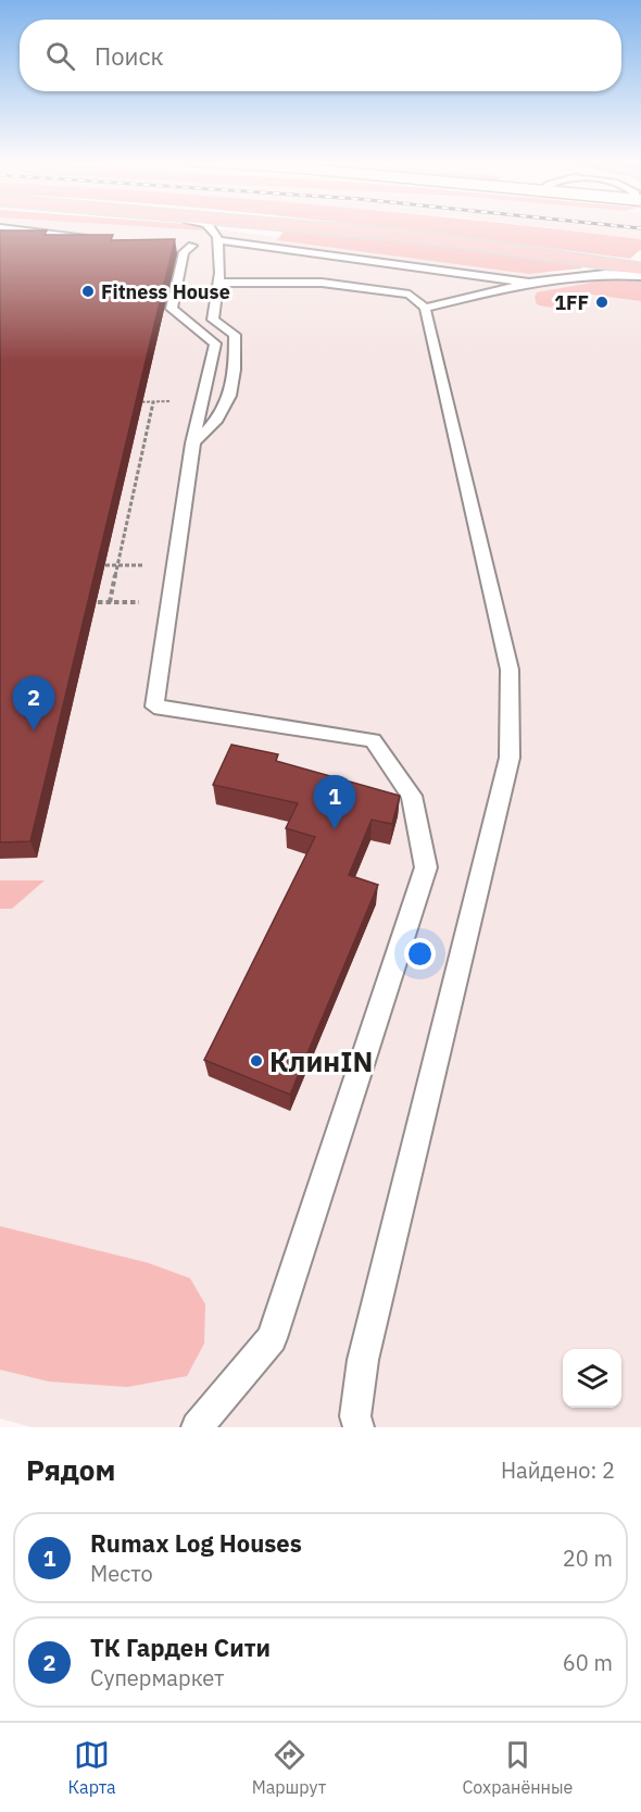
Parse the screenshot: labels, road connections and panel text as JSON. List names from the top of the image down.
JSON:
{
  "places": ["Fitness House", "1FF", "КлинIN"],
  "page": {
    "search": "Поиск",
    "pins": ["2", "1"],
    "heading": ["Рядом", "Найдено: 2"],
    "list": [
      {
        "mark": "1",
        "name": "Rumax Log Houses",
        "note": "Место",
        "value": "20 m"
      },
      {
        "mark": "2",
        "name": "ТК Гарден Сити",
        "note": "Супермаркет",
        "value": "60 m"
      }
    ],
    "nav": ["Карта", "Маршрут", "Сохранённые"]
  }
}
